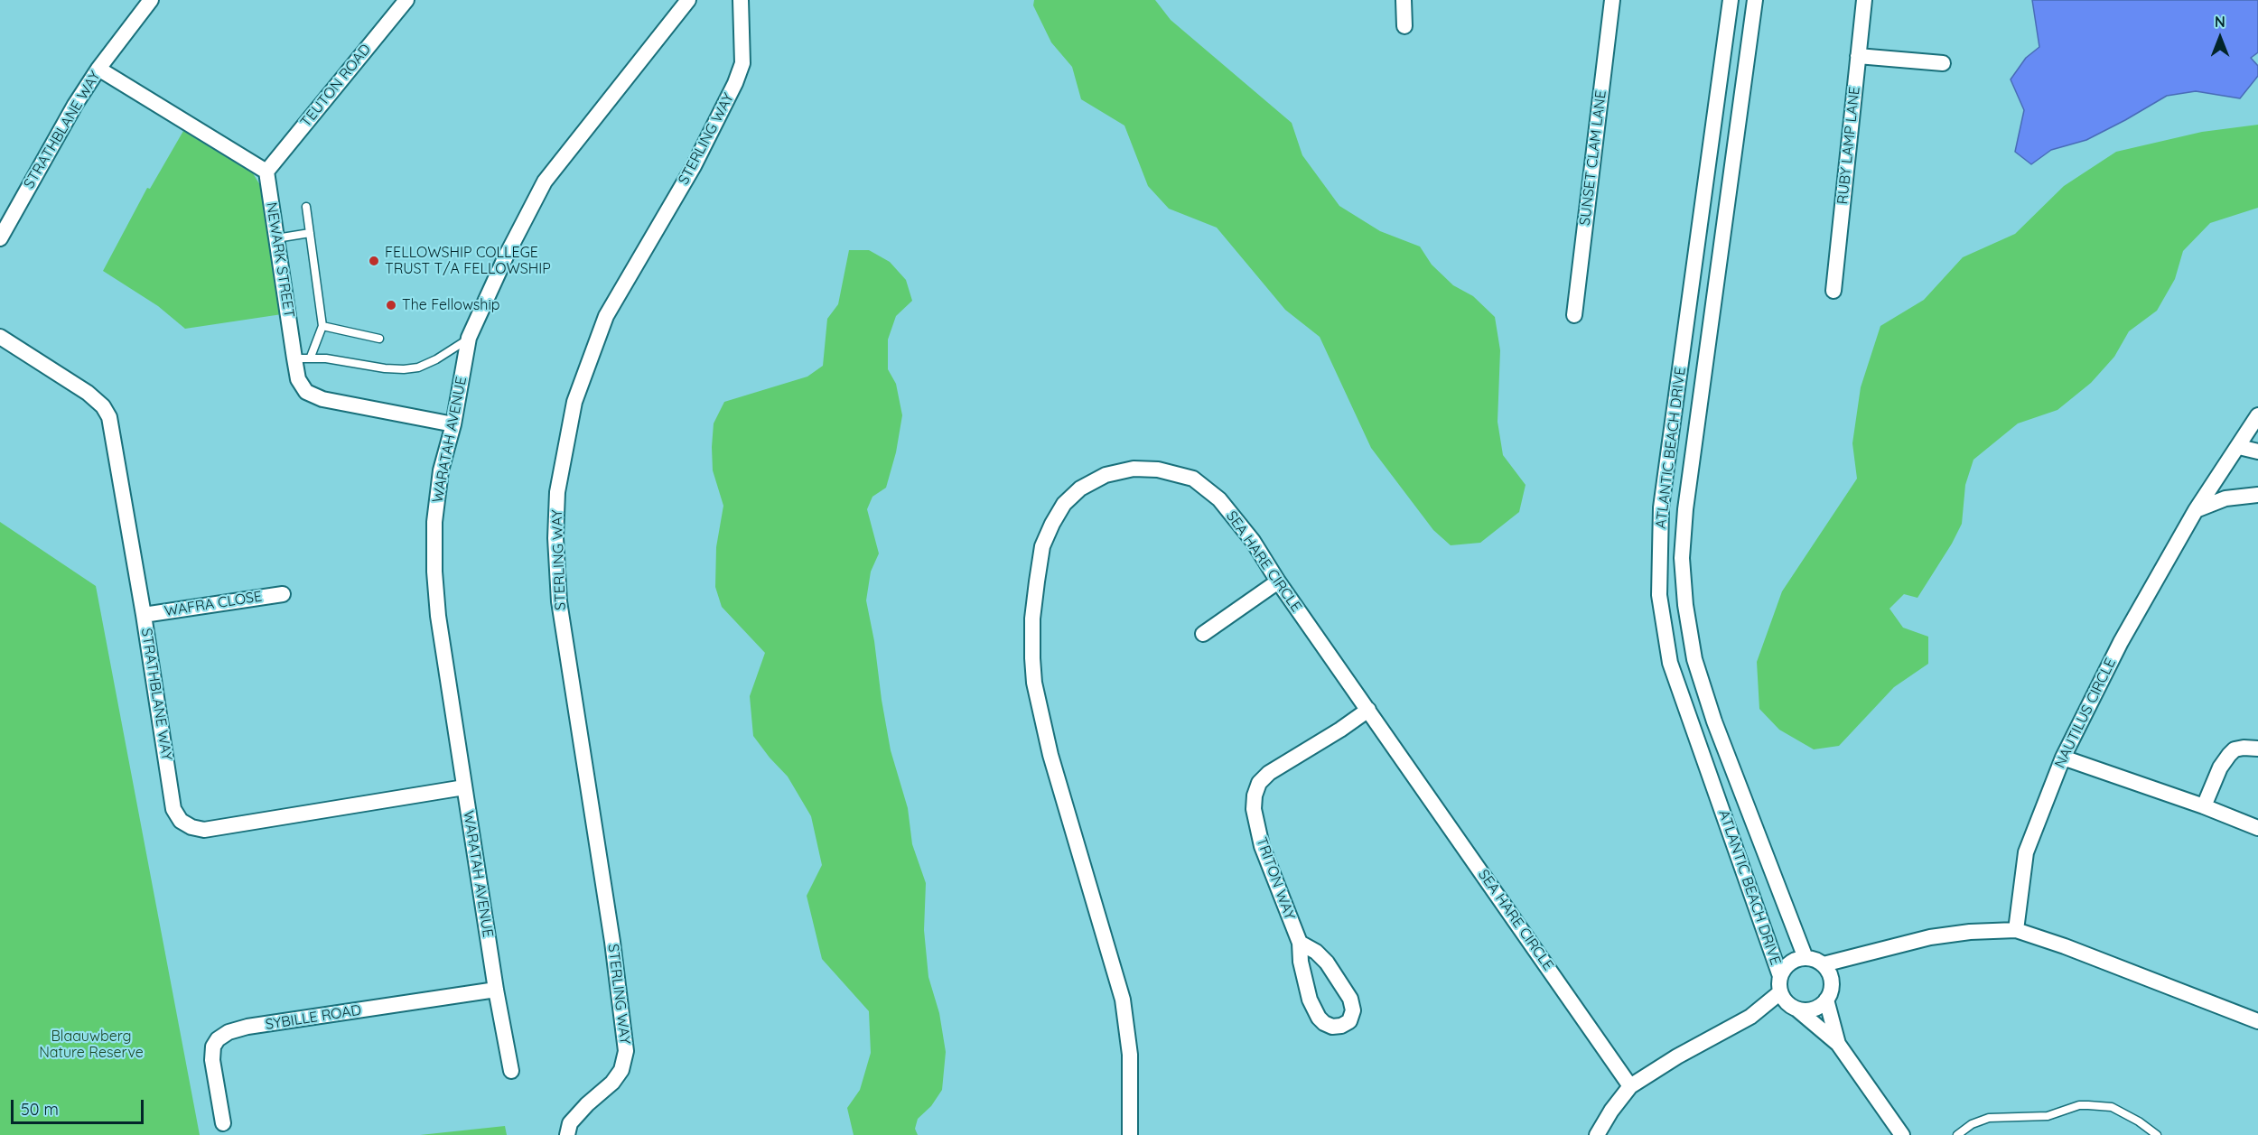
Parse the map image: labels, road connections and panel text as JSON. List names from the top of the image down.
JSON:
{
  "streets": {
    "street": [
      "TEUTON ROAD",
      "STRATHBLANE WAY",
      "STERLING WAY",
      "RUBY LAMP LANE",
      "SUNSET CLAM LANE",
      "NEWARK STREET",
      "WARATAH AVENUE",
      "ATLANTIC BEACH DRIVE",
      "SEA HARE CIRCLE",
      "WAFRA CLOSE",
      "NAUTILUS CIRCLE",
      "TRITON WAY",
      "SYBILLE ROAD"
    ]
  },
  "crossings": [
    ["TEUTON ROAD", "NEWARK STREET"],
    ["STRATHBLANE WAY", "WARATAH AVENUE"],
    ["STRATHBLANE WAY", "WAFRA CLOSE"],
    ["NEWARK STREET", "WARATAH AVENUE"],
    ["WARATAH AVENUE", "SYBILLE ROAD"],
    ["SEA HARE CIRCLE", "TRITON WAY"]
  ],
  "parks": ["Blaauwberg Nature Reserve"],
  "places": ["FELLOWSHIP COLLEGE TRUST T/A FELLOWSHIP", "The Fellowship"],
  "scale_bar": "50 m",
  "north": "top"
}
